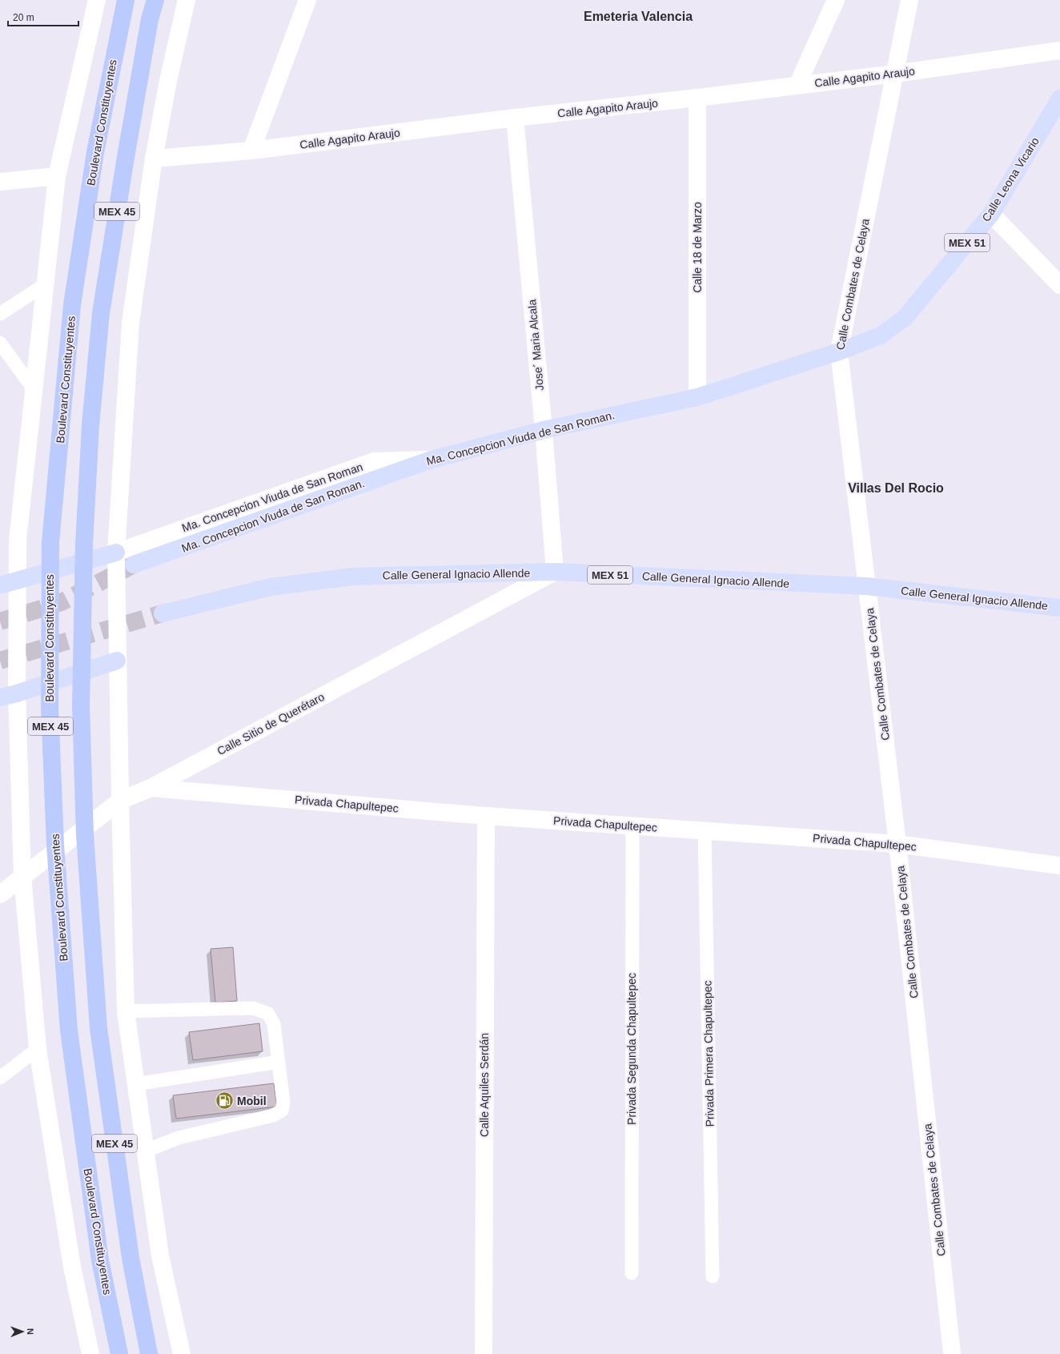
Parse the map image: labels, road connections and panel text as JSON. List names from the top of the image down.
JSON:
{
  "streets": {
    "highway": ["Boulevard Constituyentes", "MEX 45"],
    "main road": [
      "Calle Leona Vicario",
      "MEX 51",
      "Ma. Concepcion Viuda de San Roman.",
      "Calle General Ignacio Allende"
    ],
    "street": [
      "Calle Agapito Araujo",
      "Calle 18 de Marzo",
      "Calle Combates de Celaya",
      "Jose´ Maria Alcala",
      "Ma. Concepcion Viuda de San Roman",
      "Calle Sitio de Querétaro",
      "Privada Chapultepec",
      "Calle Aquiles Serdán"
    ],
    "lane": ["Privada Segunda Chapultepec", "Privada Primera Chapultepec"]
  },
  "crossings": [
    ["Calle Agapito Araujo", "Calle 18 de Marzo"],
    ["Calle Agapito Araujo", "Calle Combates de Celaya"],
    ["Calle Agapito Araujo", "Jose´ Maria Alcala"],
    ["Calle Leona Vicario", "Calle Combates de Celaya"],
    ["Calle Leona Vicario", "Ma. Concepcion Viuda de San Roman."],
    ["Calle 18 de Marzo", "Ma. Concepcion Viuda de San Roman."],
    ["Calle Combates de Celaya", "Ma. Concepcion Viuda de San Roman."],
    ["Calle Combates de Celaya", "Calle General Ignacio Allende"],
    ["Calle Combates de Celaya", "Privada Chapultepec"],
    ["Jose´ Maria Alcala", "Ma. Concepcion Viuda de San Roman."],
    ["Jose´ Maria Alcala", "Calle General Ignacio Allende"],
    ["Jose´ Maria Alcala", "Calle Sitio de Querétaro"],
    ["Ma. Concepcion Viuda de San Roman.", "Ma. Concepcion Viuda de San Roman"],
    ["Calle General Ignacio Allende", "Calle Sitio de Querétaro"],
    ["Calle Sitio de Querétaro", "Privada Chapultepec"],
    ["Privada Chapultepec", "Privada Segunda Chapultepec"],
    ["Privada Chapultepec", "Privada Primera Chapultepec"],
    ["Privada Chapultepec", "Calle Aquiles Serdán"]
  ],
  "districts": ["Emeteria Valencia", "Villas Del Rocio"],
  "places": {
    "fuel station": ["Mobil"]
  },
  "scale_bar": "20 m",
  "north": "right"
}
